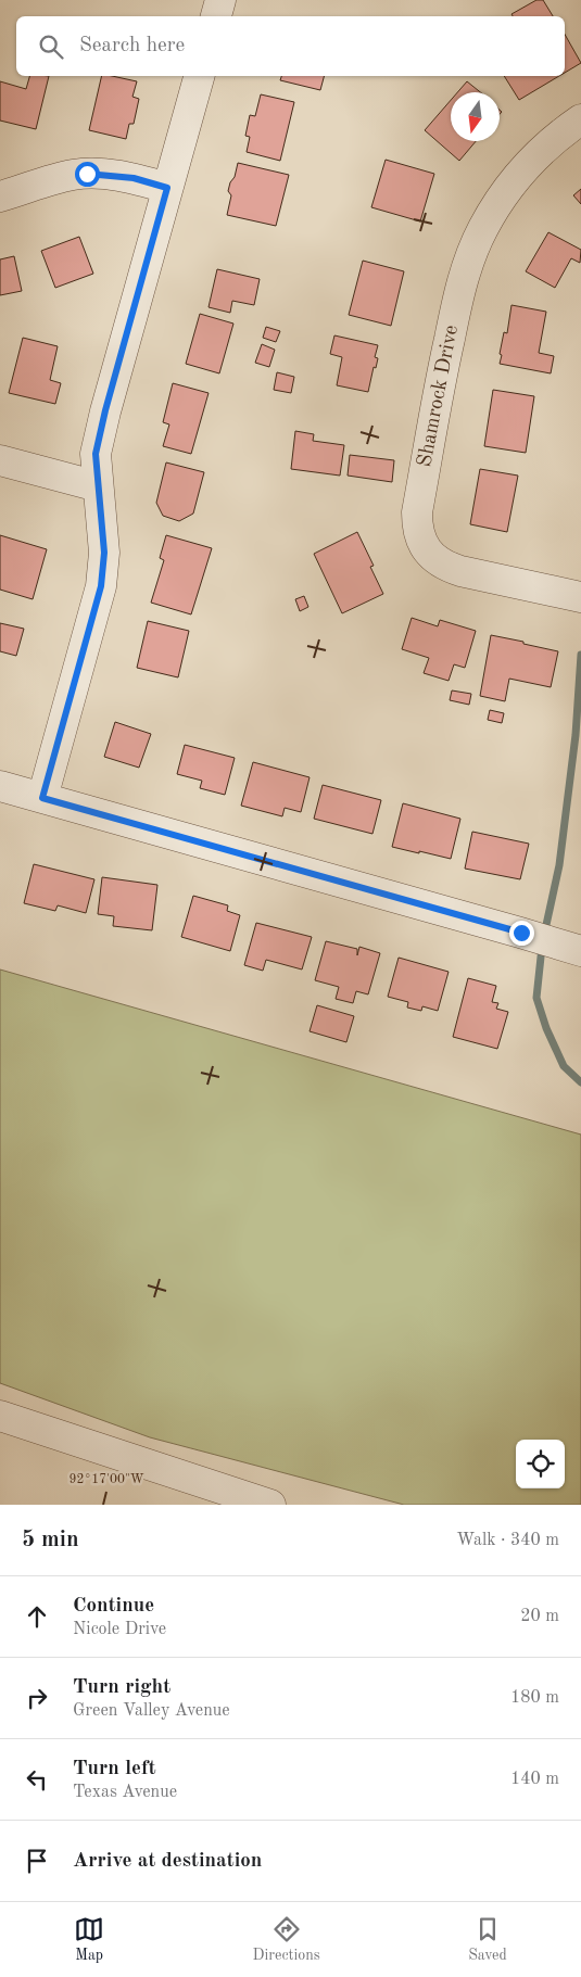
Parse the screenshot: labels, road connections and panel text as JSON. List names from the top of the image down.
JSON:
{
  "streets": {
    "street": ["Shamrock Drive"]
  },
  "north": "bottom",
  "page": {
    "search": "Search here",
    "heading": ["5 min", "Walk · 340 m"],
    "list": [
      ["Continue", "Nicole Drive", "20 m"],
      ["Turn right", "Green Valley Avenue", "180 m"],
      ["Turn left", "Texas Avenue", "140 m"],
      "Arrive at destination"
    ],
    "nav": ["Map", "Directions", "Saved"]
  },
  "coordinates": ["92°17'00\"W"]
}
